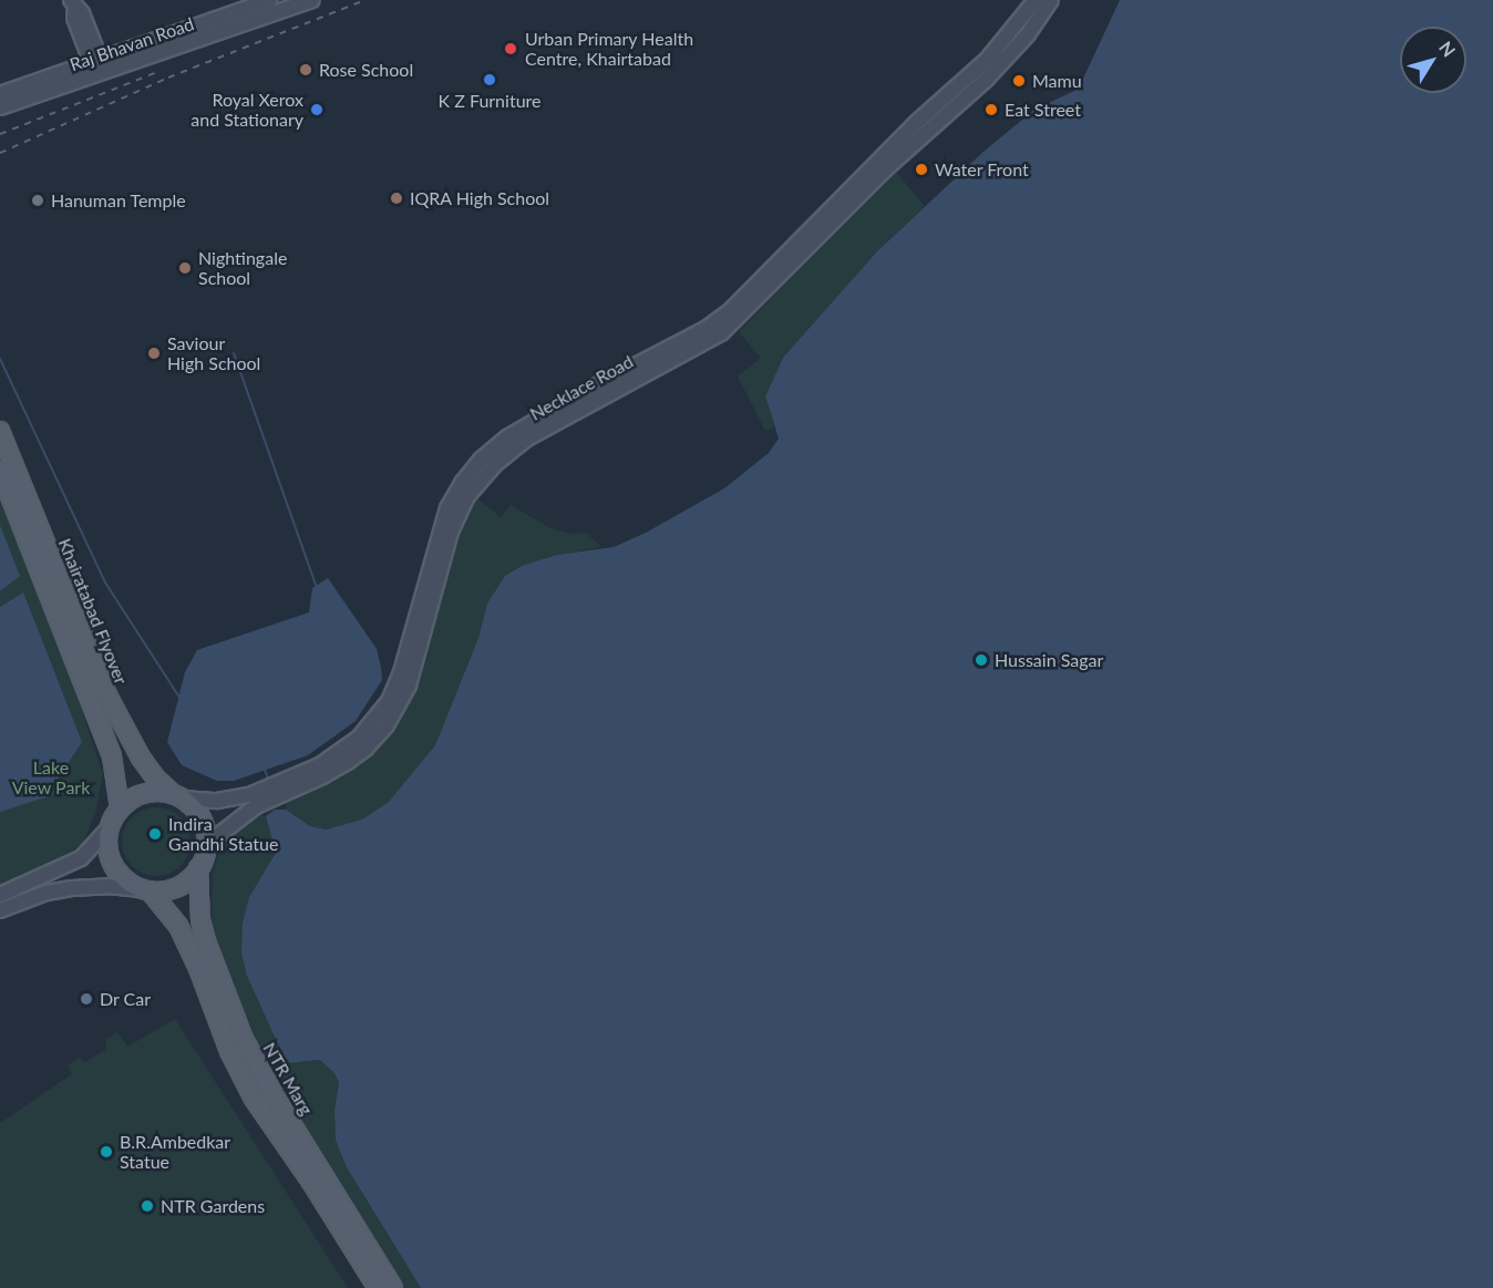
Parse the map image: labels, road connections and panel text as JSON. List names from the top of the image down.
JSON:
{
  "streets": {
    "main road": [
      "Raj Bhavan Road",
      "Necklace Road",
      "Khairatabad Flyover",
      "NTR Marg"
    ]
  },
  "crossings": [
    ["Necklace Road", "Khairatabad Flyover"],
    ["Necklace Road", "NTR Marg"],
    ["Khairatabad Flyover", "NTR Marg"]
  ],
  "parks": ["Lake View Park"],
  "places": [
    "Urban Primary Health Centre, Khairtabad",
    "Rose School",
    "K Z Furniture",
    "Mamu",
    "Royal Xerox and Stationary",
    "Eat Street",
    "Water Front",
    "IQRA High School",
    "Hanuman Temple",
    "Nightingale School",
    "Saviour High School",
    "Hussain Sagar",
    "Indira Gandhi Statue",
    "Dr Car",
    "B.R.Ambedkar Statue",
    "NTR Gardens"
  ],
  "north": "top right"
}
